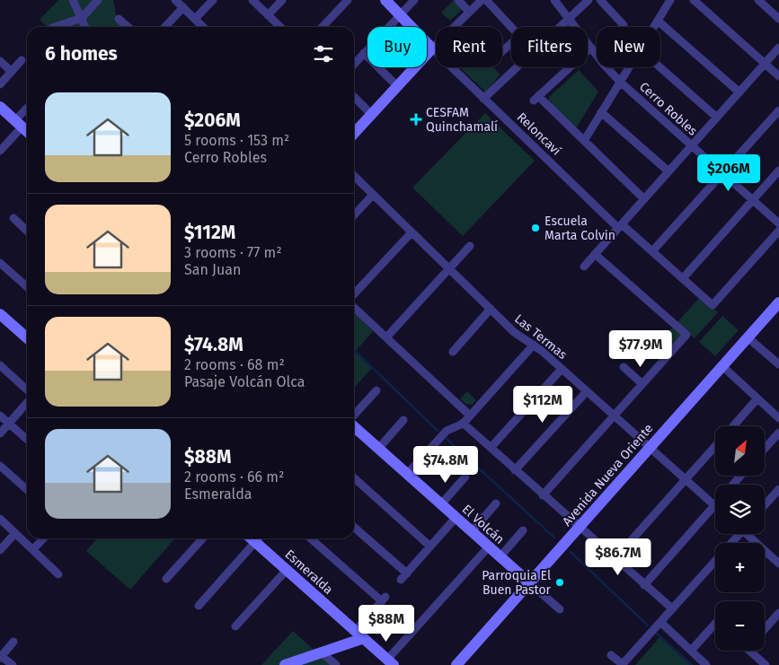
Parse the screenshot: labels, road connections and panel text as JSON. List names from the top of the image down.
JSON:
{
  "streets": {
    "street": [
      "Cerro Robles",
      "Reloncaví",
      "Las Termas",
      "Avenida Nueva Oriente",
      "El Volcán",
      "Esmeralda"
    ]
  },
  "crossings": [
    ["Las Termas", "Avenida Nueva Oriente"],
    ["Avenida Nueva Oriente", "El Volcán"]
  ],
  "places": {
    "health": ["CESFAM Quinchamalí"],
    "other": ["Escuela Marta Colvin", "Parroquia El Buen Pastor"]
  },
  "north": "top right",
  "page": {
    "chip": [
      "Buy",
      "Rent",
      "Filters",
      "New"
    ],
    "heading": "6 homes",
    "list": [
      {
        "name": "$206M",
        "note": "5 rooms · 153 m² · Cerro Robles"
      },
      {
        "name": "$112M",
        "note": "3 rooms · 77 m² · San Juan"
      },
      {
        "name": "$74.8M",
        "note": "2 rooms · 68 m² · Pasaje Volcán Olca"
      },
      {
        "name": "$88M",
        "note": "2 rooms · 66 m² · Esmeralda"
      }
    ],
    "price": [
      "$206M",
      "$77.9M",
      "$112M",
      "$74.8M",
      "$86.7M",
      "$88M"
    ],
    "map_buttons": ["+", "−"]
  }
}
